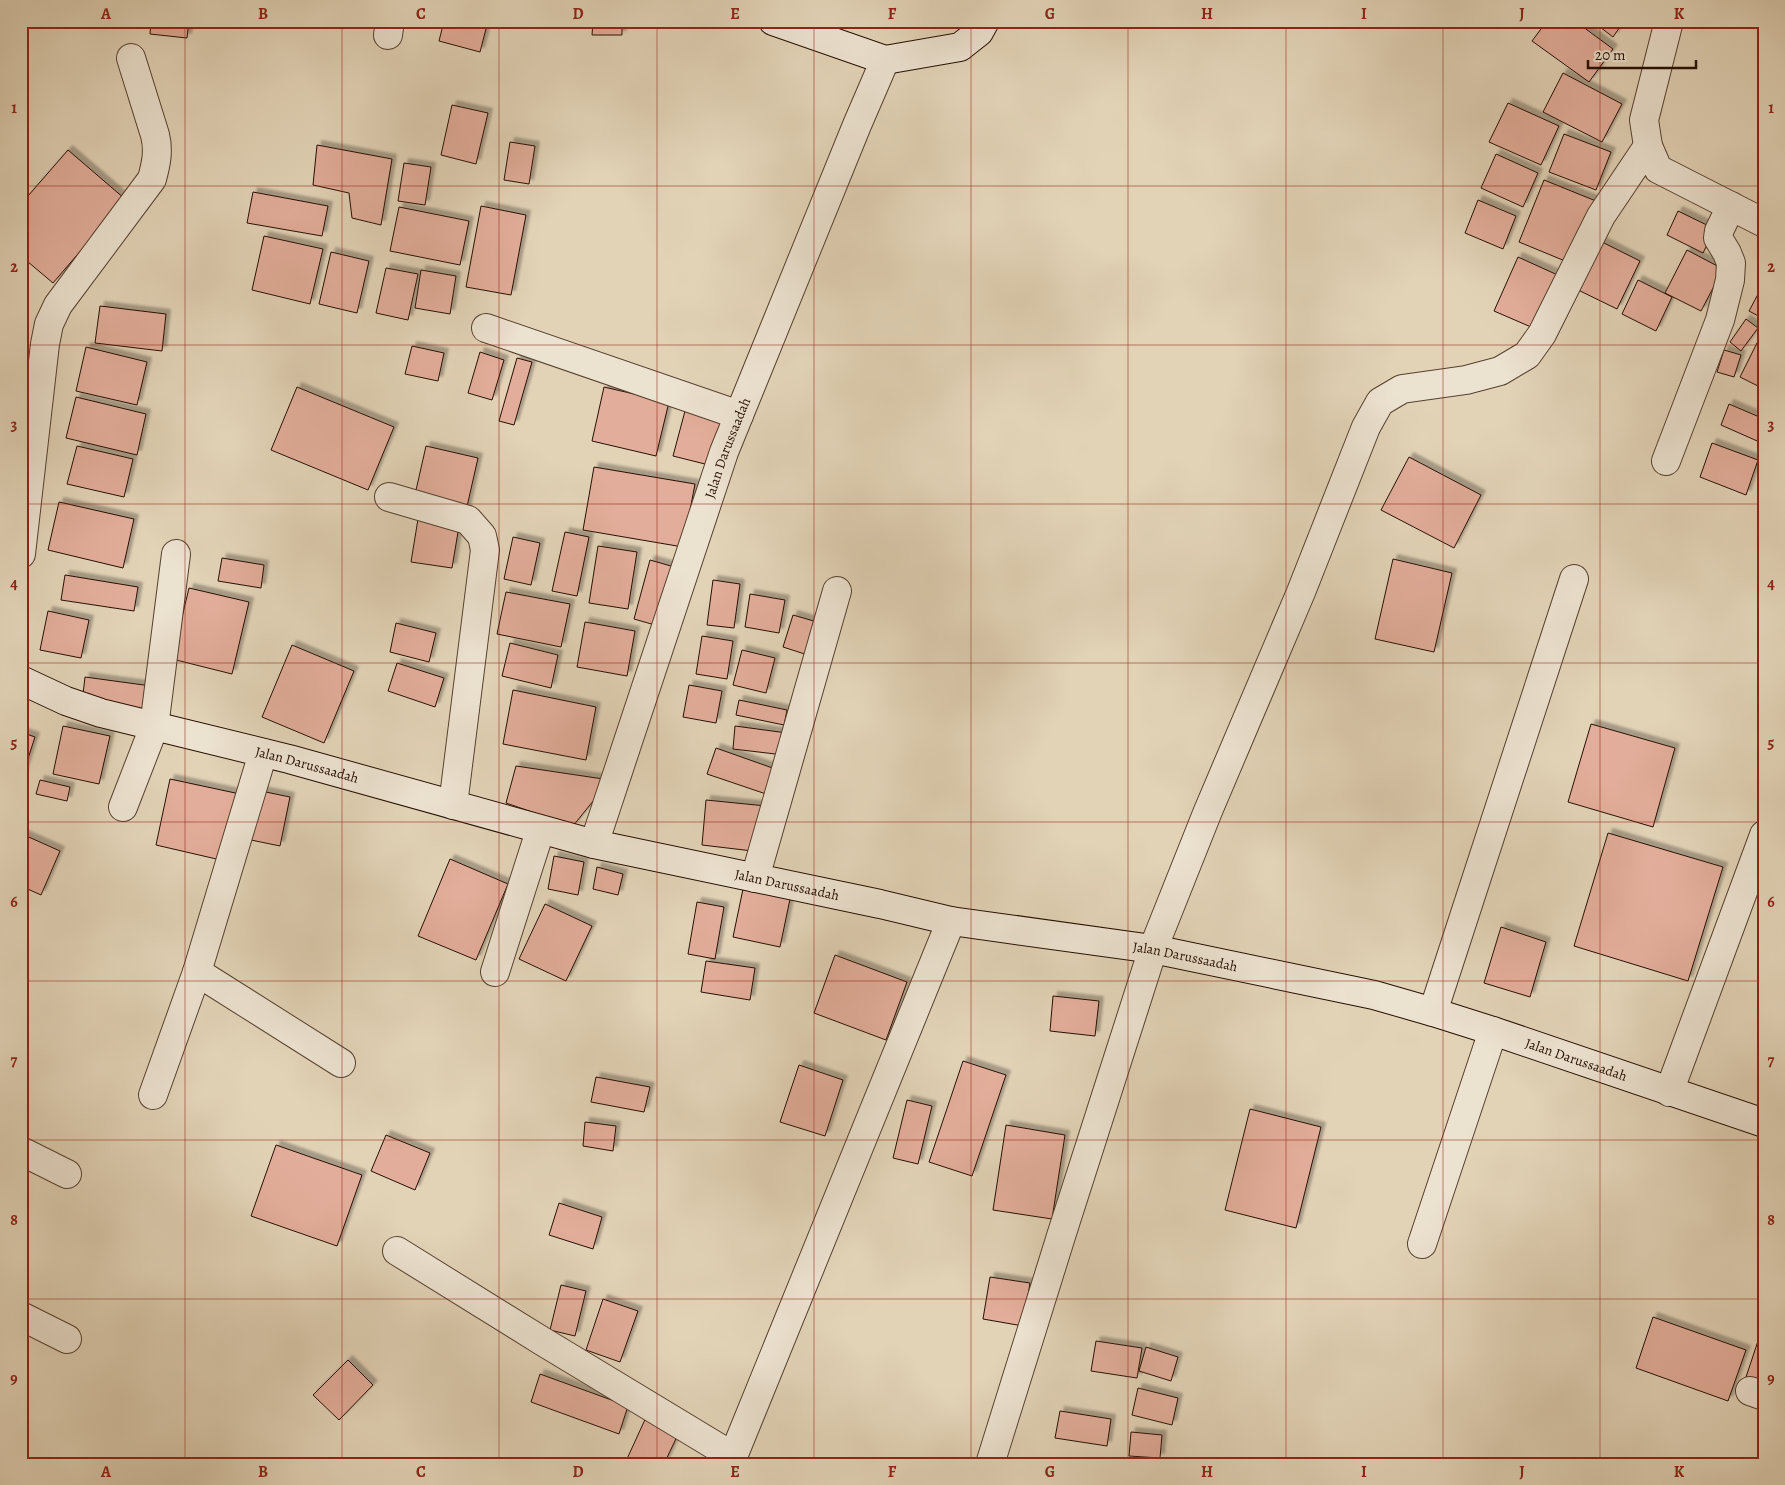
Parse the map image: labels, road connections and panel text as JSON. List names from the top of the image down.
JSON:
{
  "streets": {
    "street": ["Jalan Darussaadah"]
  },
  "scale_bar": "20 m",
  "grid": {
    "columns": [
      "A",
      "B",
      "C",
      "D",
      "E",
      "F",
      "G",
      "H",
      "I",
      "J",
      "K"
    ],
    "rows": [
      "1",
      "2",
      "3",
      "4",
      "5",
      "6",
      "7",
      "8",
      "9"
    ]
  }
}
